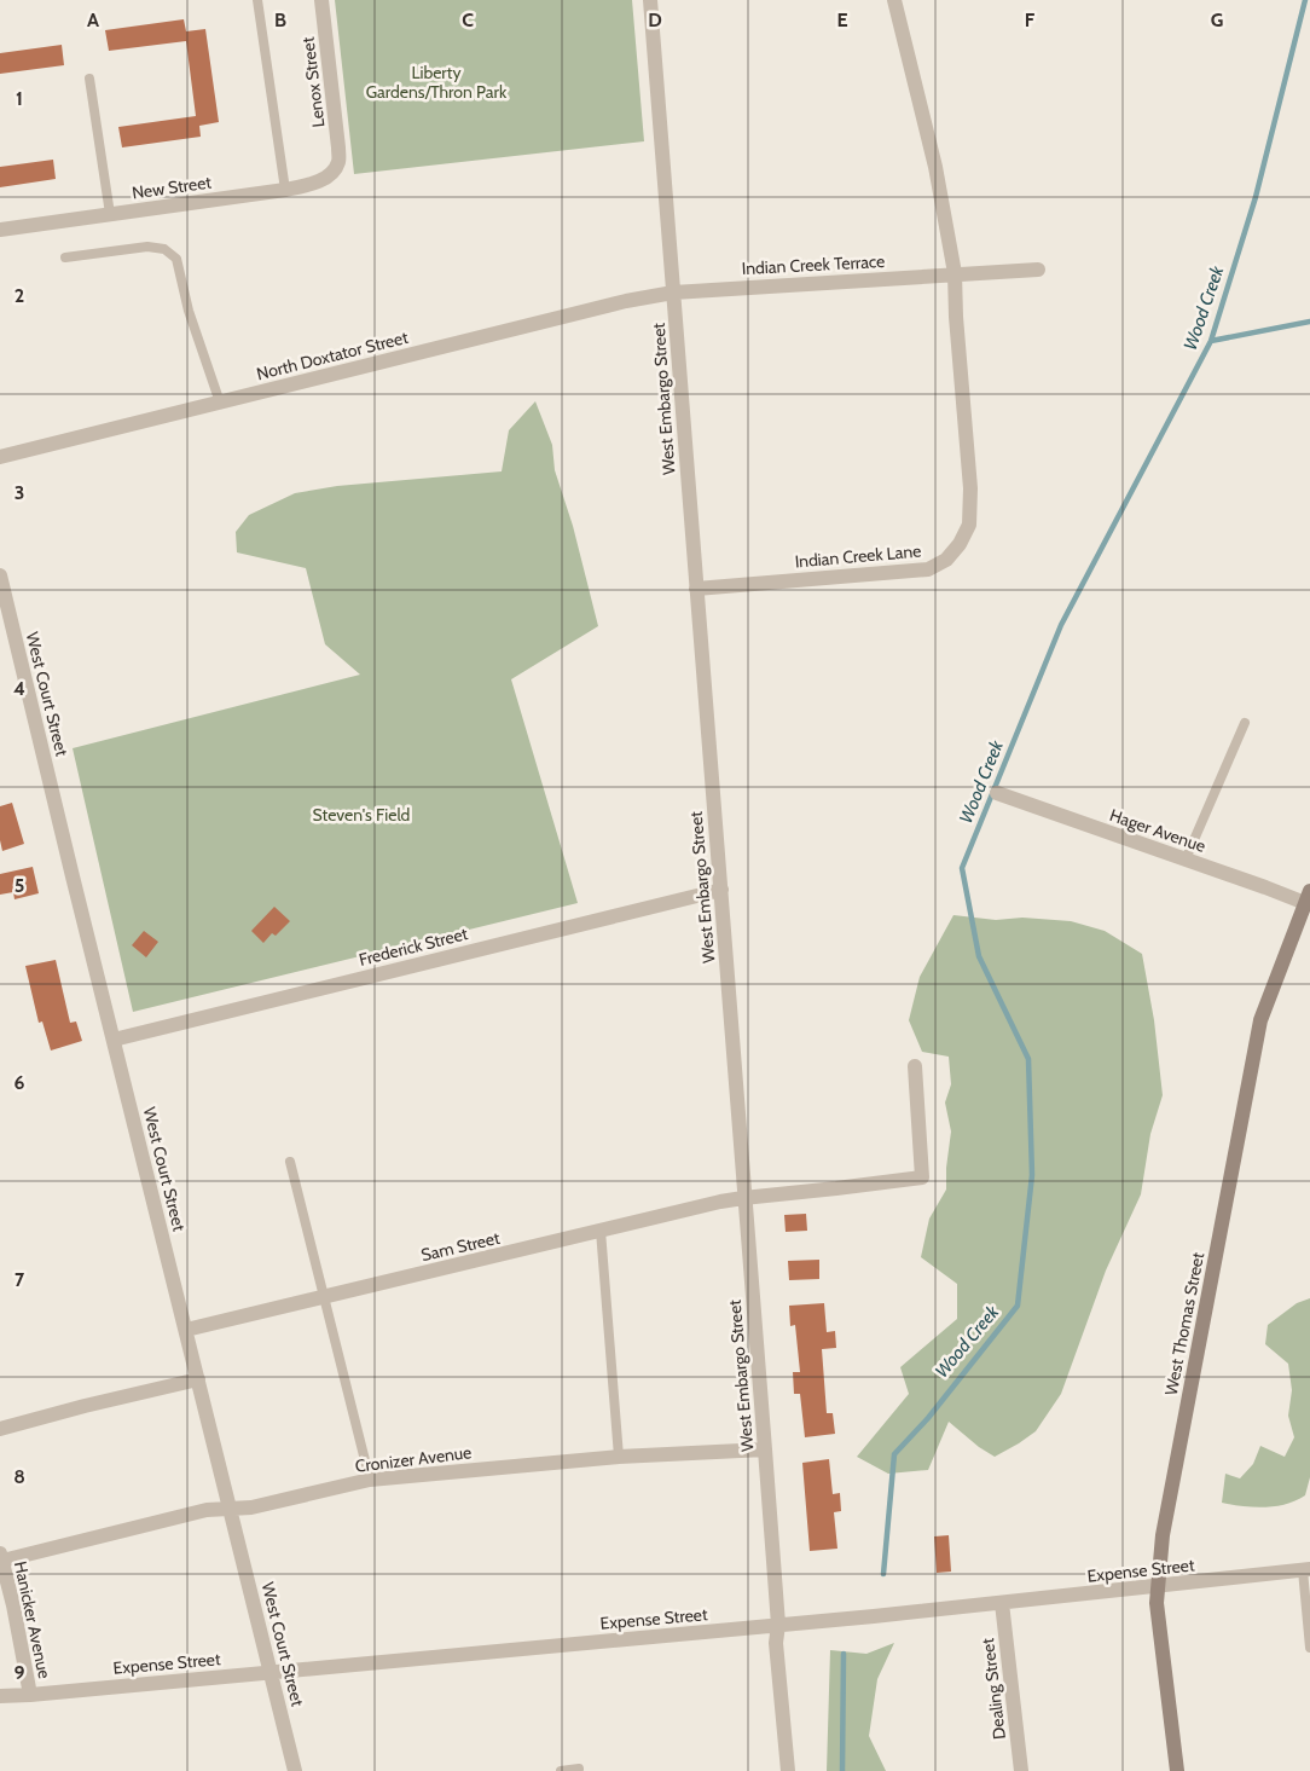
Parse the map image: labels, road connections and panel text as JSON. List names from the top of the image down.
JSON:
{
  "streets": {
    "street": [
      "Lenox Street",
      "New Street",
      "Indian Creek Terrace",
      "North Doxtator Street",
      "West Embargo Street",
      "Indian Creek Lane",
      "West Court Street",
      "Hager Avenue",
      "Frederick Street",
      "Sam Street",
      "West Thomas Street",
      "Cronizer Avenue",
      "Expense Street",
      "Hanicker Avenue",
      "Dealing Street"
    ]
  },
  "crossings": [
    ["Lenox Street", "New Street"],
    ["Indian Creek Terrace", "North Doxtator Street"],
    ["Indian Creek Terrace", "West Embargo Street"],
    ["Indian Creek Terrace", "Indian Creek Lane"],
    ["North Doxtator Street", "West Embargo Street"],
    ["West Embargo Street", "Indian Creek Lane"],
    ["West Embargo Street", "Frederick Street"],
    ["West Embargo Street", "Sam Street"],
    ["West Embargo Street", "Cronizer Avenue"],
    ["West Embargo Street", "Expense Street"],
    ["West Court Street", "Frederick Street"],
    ["West Court Street", "Sam Street"],
    ["West Court Street", "Cronizer Avenue"],
    ["West Court Street", "Expense Street"],
    ["Hager Avenue", "West Thomas Street"],
    ["West Thomas Street", "Expense Street"],
    ["Cronizer Avenue", "Hanicker Avenue"],
    ["Expense Street", "Hanicker Avenue"],
    ["Expense Street", "Dealing Street"]
  ],
  "water": ["Wood Creek"],
  "parks": ["Liberty Gardens/Thron Park", "Steven's Field"],
  "grid": {
    "columns": [
      "A",
      "B",
      "C",
      "D",
      "E",
      "F",
      "G"
    ],
    "rows": [
      "1",
      "2",
      "3",
      "4",
      "5",
      "6",
      "7",
      "8",
      "9"
    ]
  }
}
